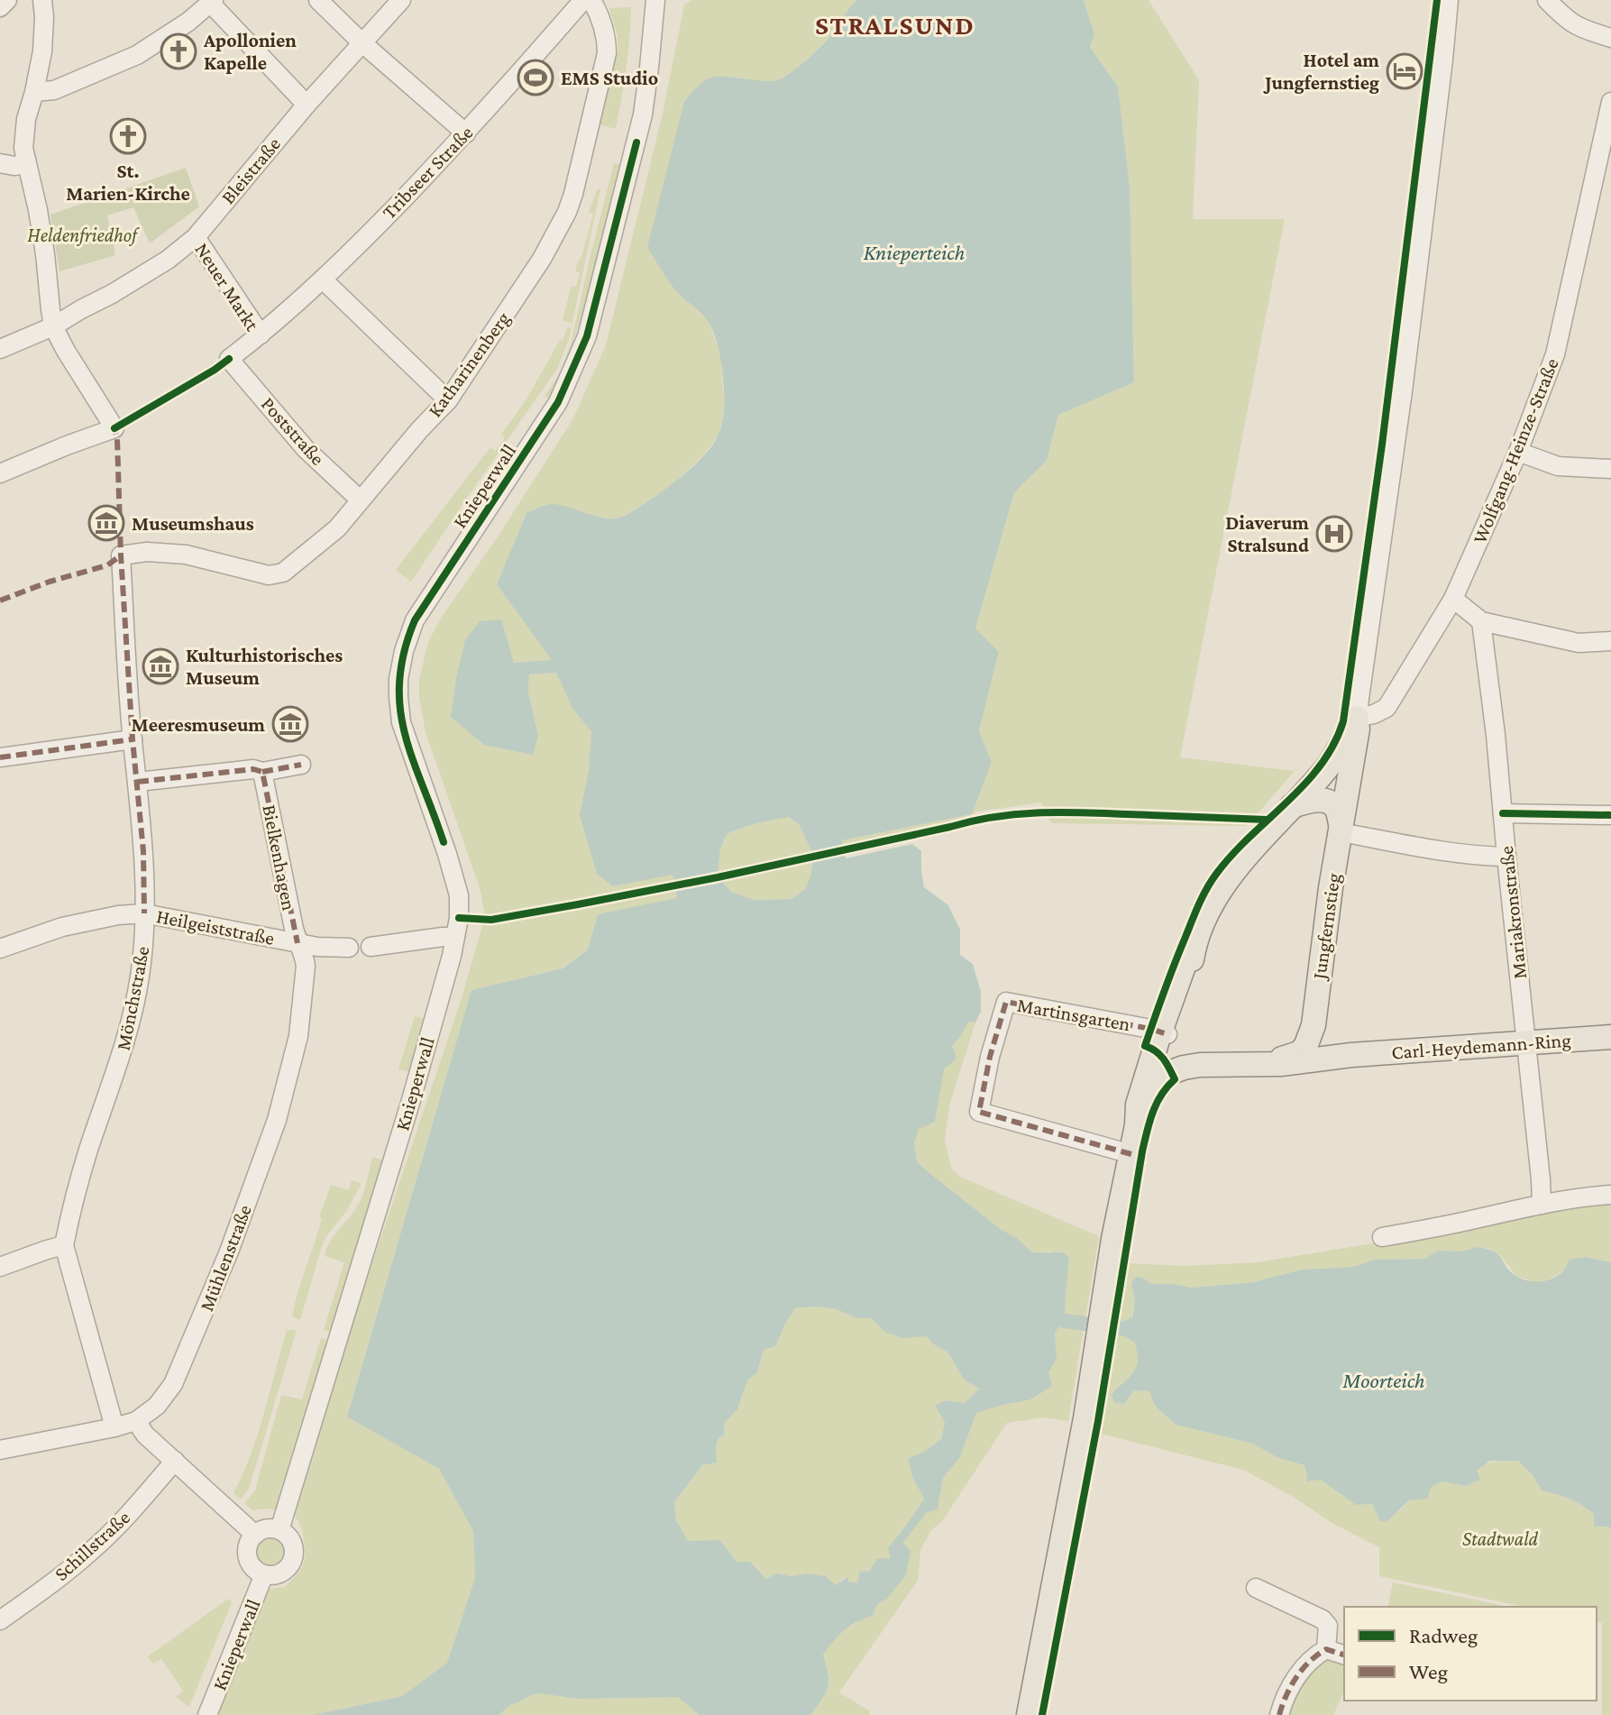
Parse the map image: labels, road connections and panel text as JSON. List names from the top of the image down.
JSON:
{
  "streets": {
    "main road": ["Jungfernstieg", "Carl-Heydemann-Ring"],
    "street": [
      "Bleistraße",
      "Tribseer Straße",
      "Neuer Markt",
      "Katharinenberg",
      "Poststraße",
      "Wolfgang-Heinze-Straße",
      "Knieperwall",
      "Bielkenhagen",
      "Mariakronstraße",
      "Heilgeiststraße",
      "Mönchstraße",
      "Martinsgarten",
      "Mühlenstraße",
      "Schillstraße"
    ]
  },
  "crossings": [
    ["Bleistraße", "Neuer Markt"],
    ["Tribseer Straße", "Neuer Markt"],
    ["Neuer Markt", "Poststraße"],
    ["Katharinenberg", "Poststraße"],
    ["Katharinenberg", "Mönchstraße"],
    ["Wolfgang-Heinze-Straße", "Jungfernstieg"],
    ["Bielkenhagen", "Heilgeiststraße"],
    ["Bielkenhagen", "Mühlenstraße"],
    ["Mariakronstraße", "Carl-Heydemann-Ring"],
    ["Jungfernstieg", "Carl-Heydemann-Ring"],
    ["Heilgeiststraße", "Mönchstraße"],
    ["Heilgeiststraße", "Mühlenstraße"],
    ["Mönchstraße", "Mühlenstraße"]
  ],
  "districts": ["STRALSUND"],
  "water": ["Knieperteich", "Moorteich"],
  "parks": ["Heldenfriedhof", "Stadtwald"],
  "places": {
    "church": ["Apollonien Kapelle", "St. Marien-Kirche"],
    "hotel": ["Hotel am Jungfernstieg"],
    "sports": ["EMS Studio"],
    "museum": ["Museumshaus", "Kulturhistorisches Museum", "Meeresmuseum"],
    "hospital": ["Diaverum Stralsund"]
  },
  "legend": ["Radweg", "Weg"]
}
